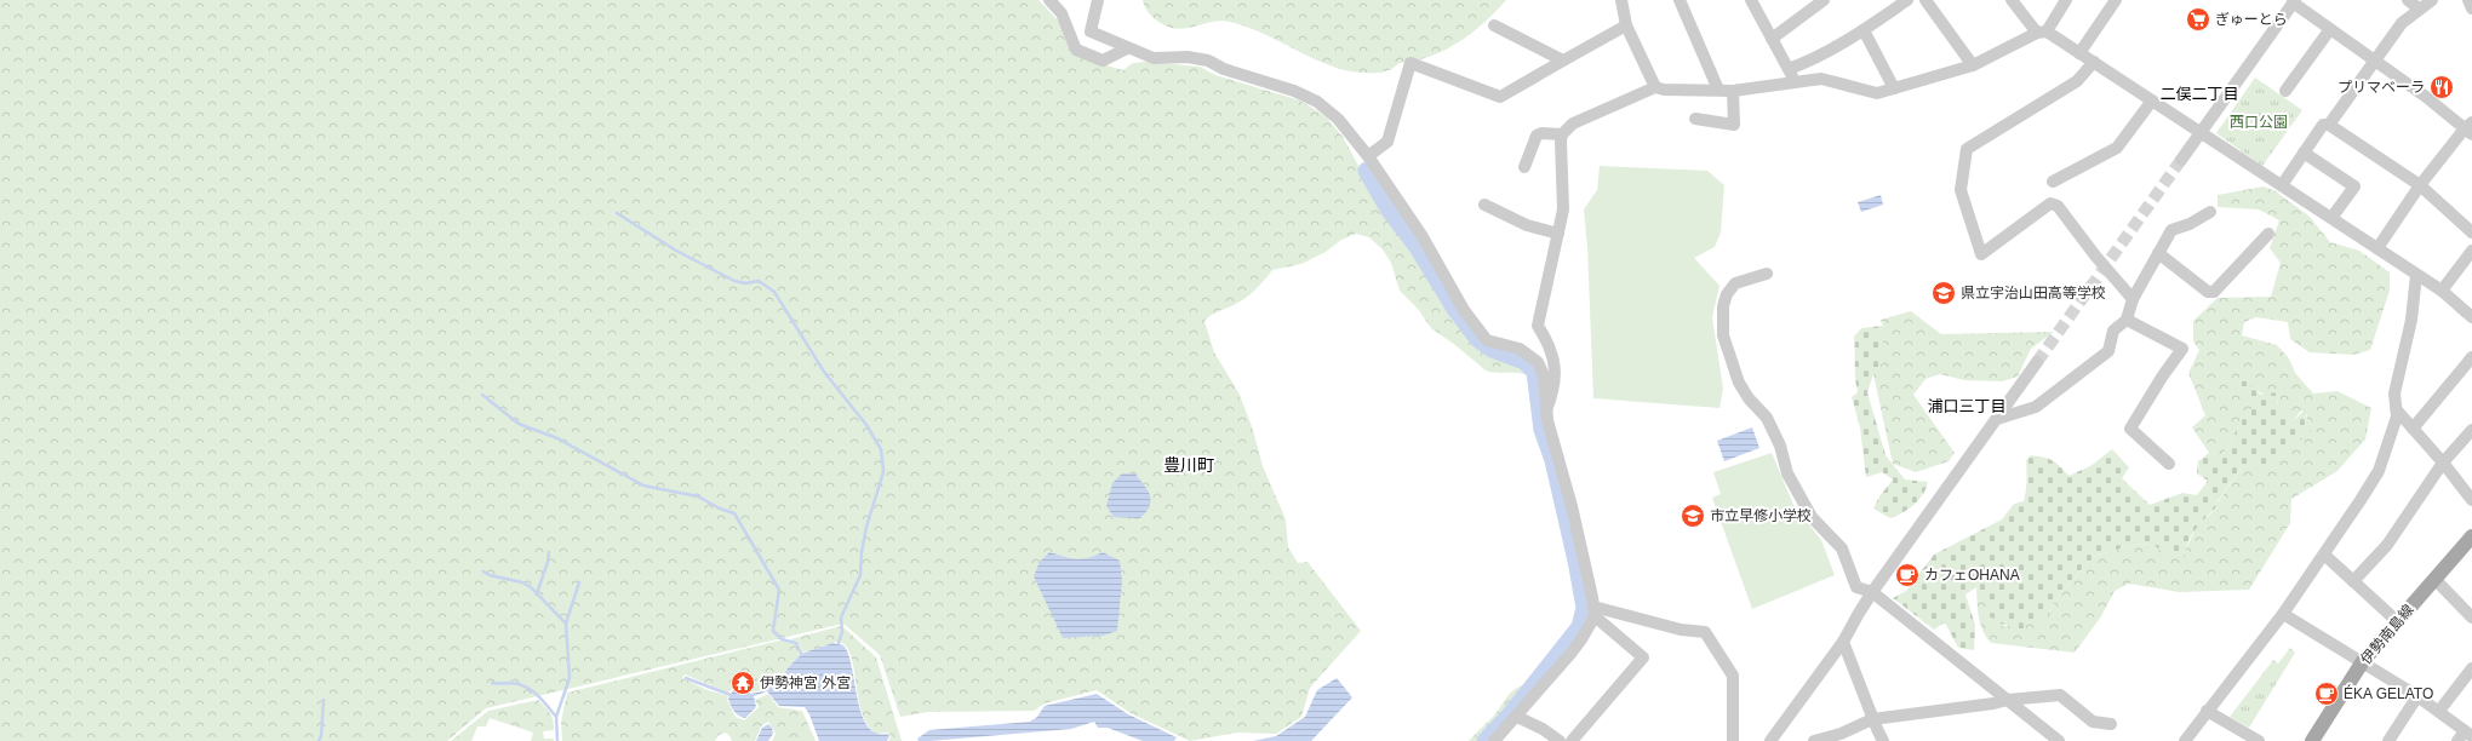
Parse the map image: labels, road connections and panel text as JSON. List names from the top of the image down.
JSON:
{
  "streets": {
    "main road": ["伊勢南島線"]
  },
  "districts": ["二俣二丁目", "浦口三丁目", "豊川町"],
  "parks": ["西口公園"],
  "places": {
    "supermarket": ["ぎゅーとら"],
    "restaurant": ["プリマベーラ"],
    "school or university": ["県立宇治山田高等学校", "市立早修小学校"],
    "cafe": ["カフェOHANA", "ÉKA GELATO"],
    "temple": ["伊勢神宮 外宮"]
  }
}
